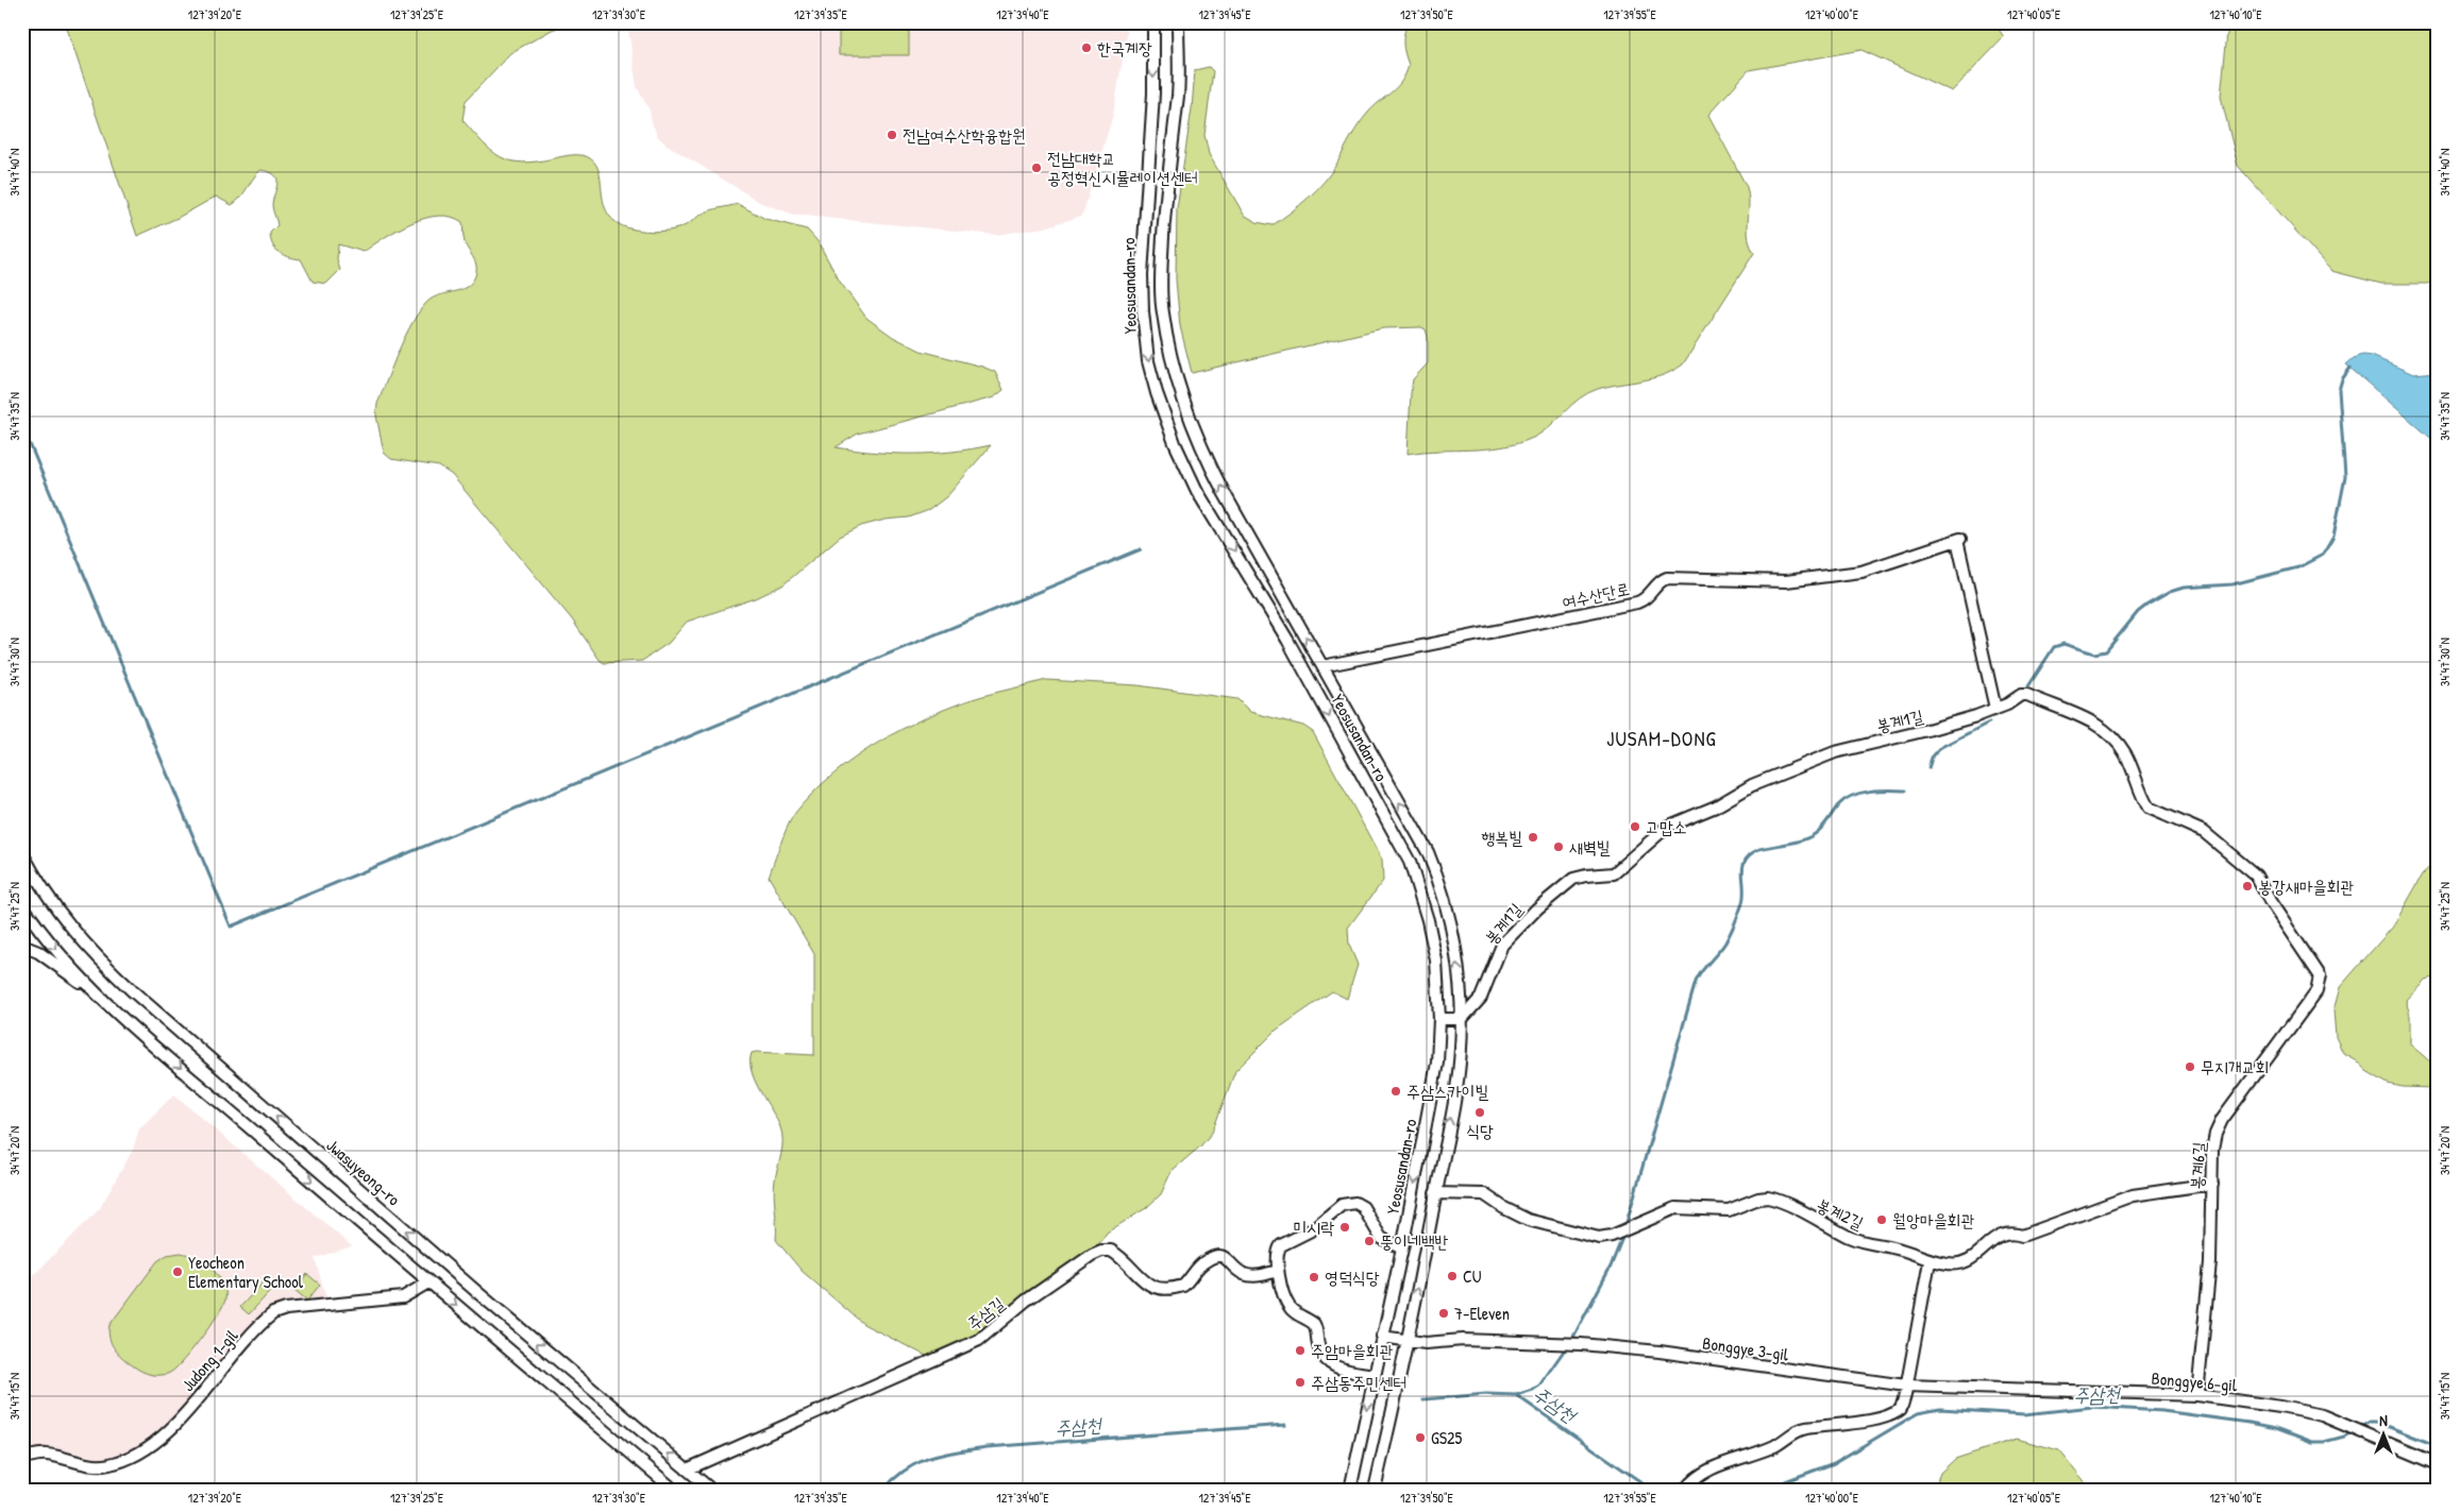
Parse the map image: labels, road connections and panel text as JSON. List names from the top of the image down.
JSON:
{
  "streets": {
    "street": [
      "Yeosusandan-ro",
      "여수산단로",
      "봉계1길",
      "봉계6길",
      "Jwasuyeong-ro",
      "봉계2길",
      "주삼길",
      "Bonggye 3-gil",
      "Judong 1-gil",
      "Bonggye 6-gil"
    ]
  },
  "crossings": [
    ["Yeosusandan-ro", "여수산단로"],
    ["Yeosusandan-ro", "봉계1길"],
    ["Yeosusandan-ro", "봉계2길"],
    ["Yeosusandan-ro", "Bonggye 3-gil"],
    ["여수산단로", "봉계1길"],
    ["봉계1길", "봉계6길"],
    ["봉계6길", "봉계2길"],
    ["봉계6길", "Bonggye 6-gil"],
    ["Jwasuyeong-ro", "주삼길"],
    ["Bonggye 3-gil", "Bonggye 6-gil"]
  ],
  "districts": ["JUSAM-DONG"],
  "water": ["주삼천"],
  "places": [
    "한국계장",
    "전남여수산학융합원",
    "전남대학교 공정혁신시뮬레이션센터",
    "고맙소",
    "행복빌",
    "새벽빌",
    "봉강새마을회관",
    "무지개교회",
    "주삼스카이빌",
    "식당",
    "월앙마을회관",
    "미시락",
    "뚱이네백반",
    "Yeocheon Elementary School",
    "CU",
    "영덕식당",
    "7-Eleven",
    "주암마을회관",
    "주삼동주민센터",
    "GS25"
  ],
  "north": "top",
  "coordinates": [
    "127°39'20\"E",
    "127°39'25\"E",
    "127°39'30\"E",
    "127°39'35\"E",
    "127°39'40\"E",
    "127°39'45\"E",
    "127°39'50\"E",
    "127°39'55\"E",
    "127°40'00\"E",
    "127°40'05\"E",
    "127°40'10\"E",
    "34°47'40\"N",
    "34°47'35\"N",
    "34°47'30\"N",
    "34°47'25\"N",
    "34°47'20\"N",
    "34°47'15\"N"
  ]
}
